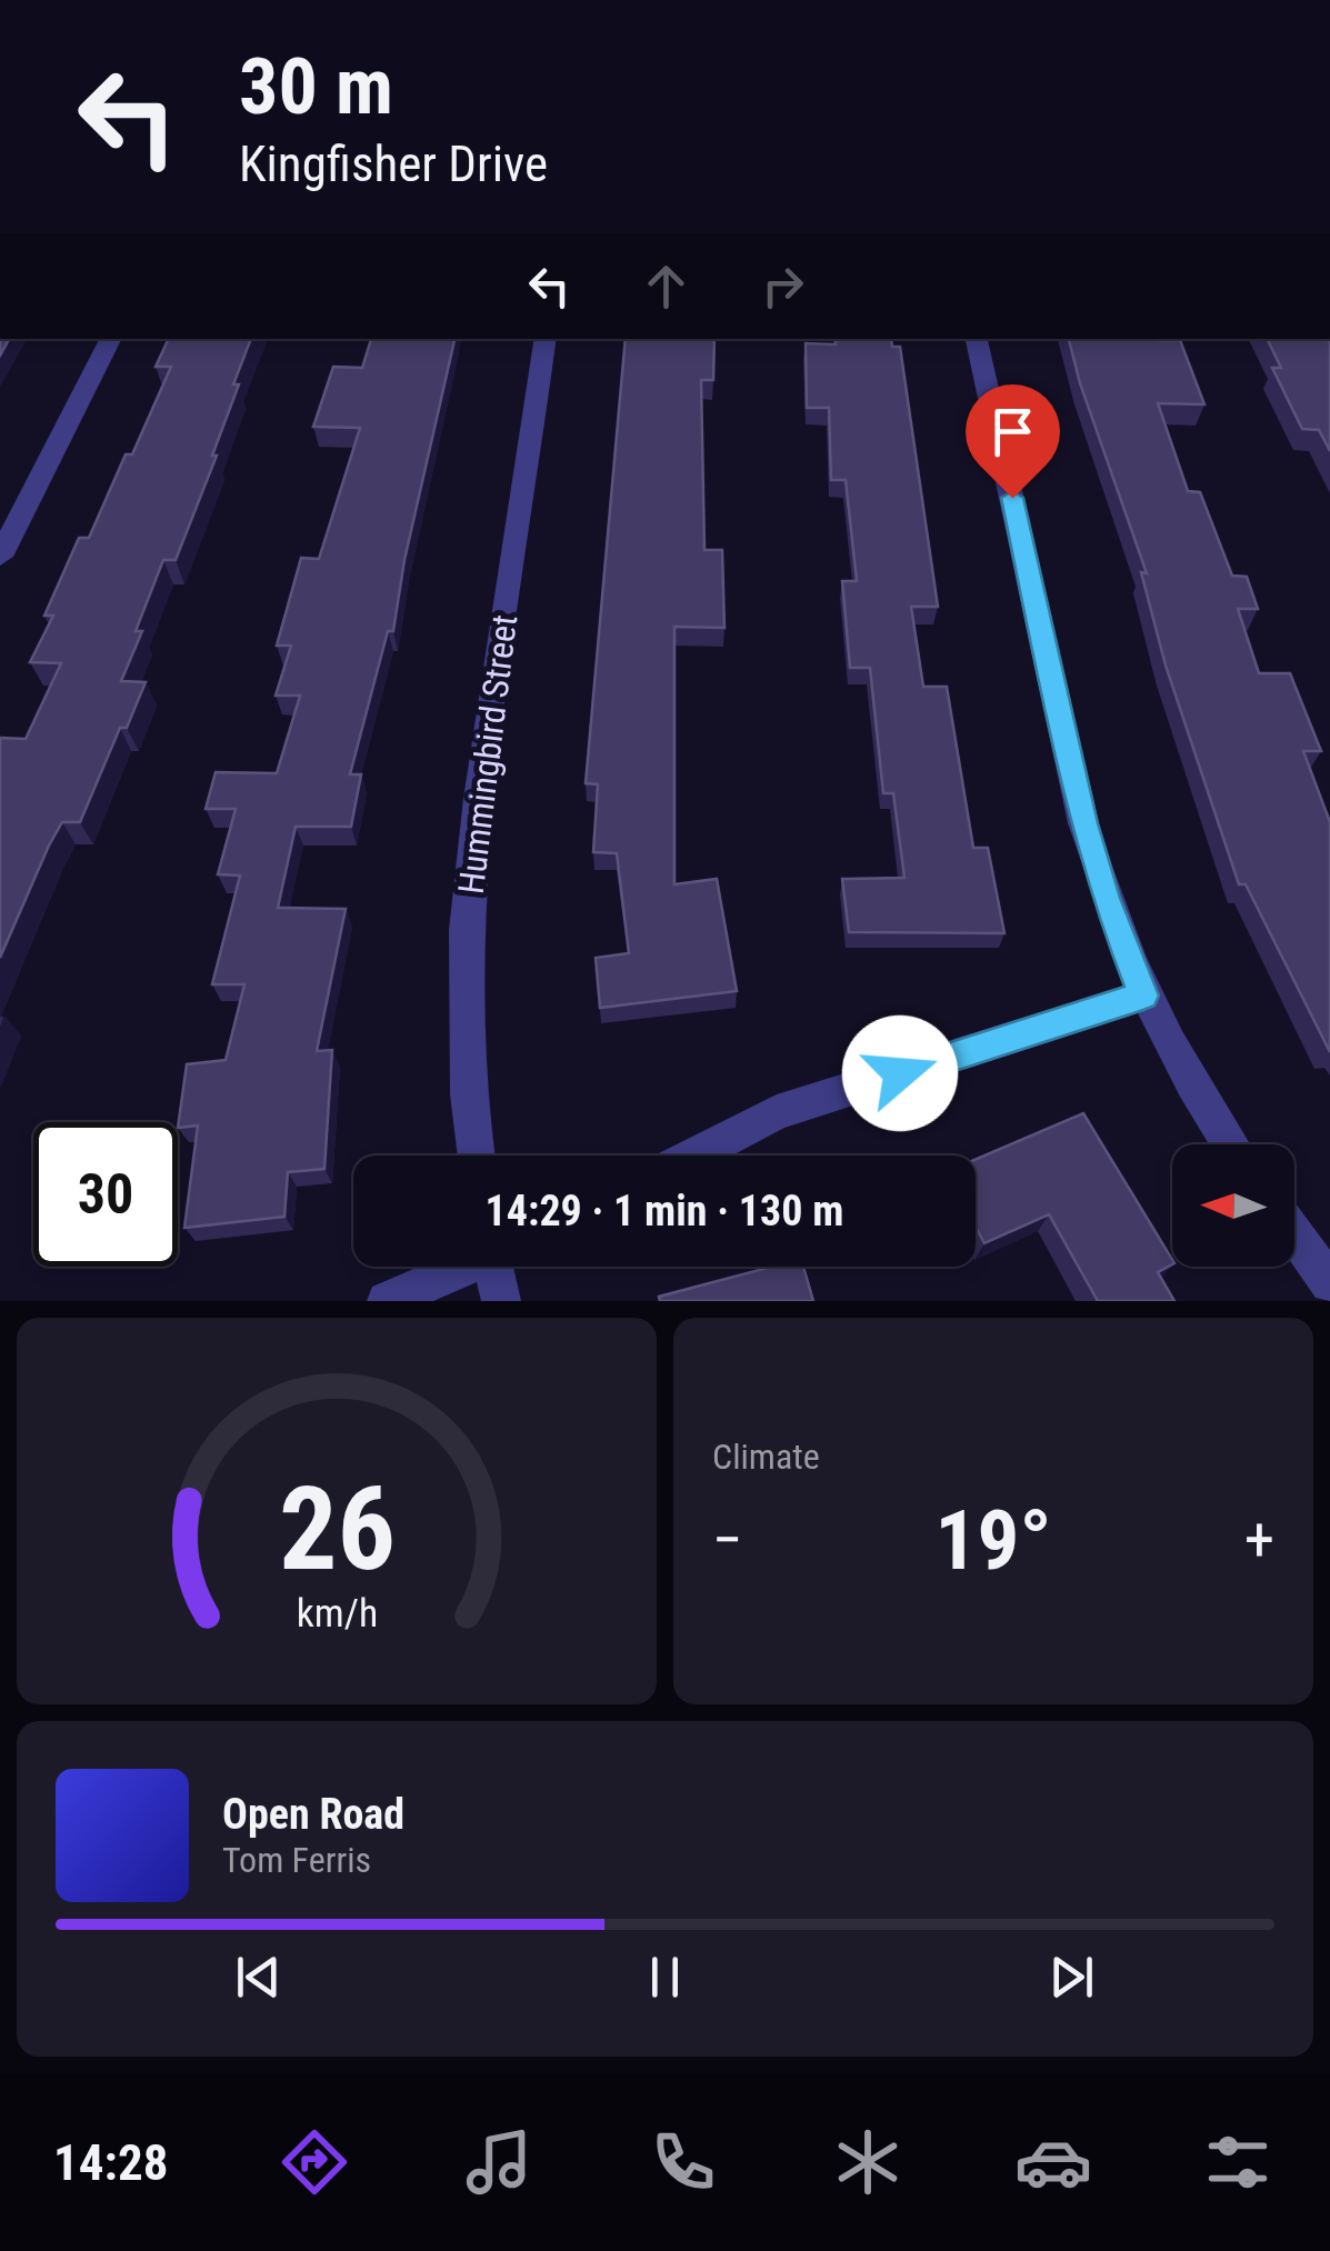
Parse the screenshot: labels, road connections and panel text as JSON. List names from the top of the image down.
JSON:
{
  "streets": {
    "street": ["Hummingbird Street"]
  },
  "north": "left",
  "page": {
    "turn": ["30 m", "Kingfisher Drive"],
    "limit": "30",
    "trip": "14:29 · 1 min · 130 m",
    "tile": "Climate",
    "heat": ["−", "19°", "+"],
    "song": ["Open Road", "Tom Ferris"],
    "tabs": "14:28",
    "gauge": ["26", "km/h"]
  }
}
